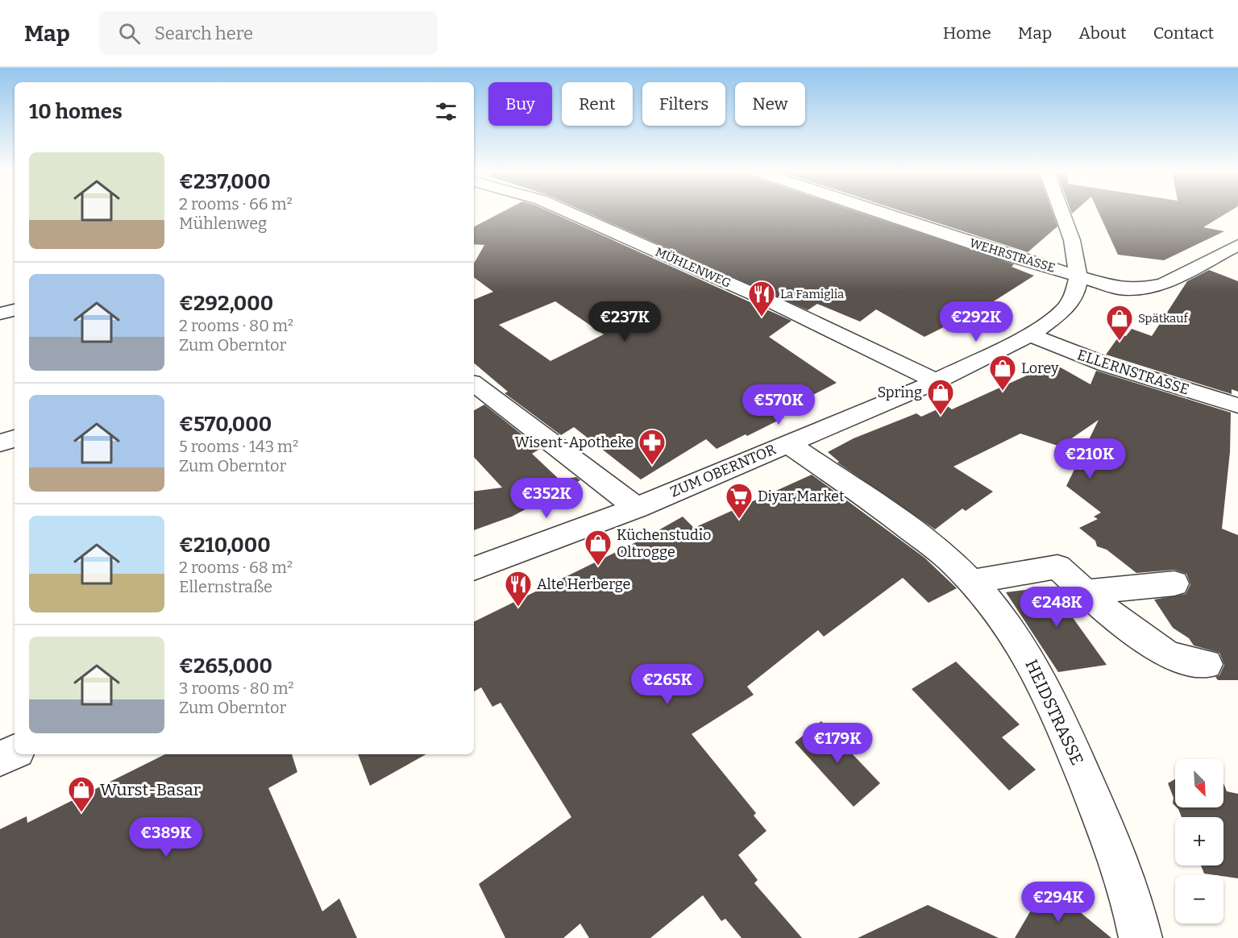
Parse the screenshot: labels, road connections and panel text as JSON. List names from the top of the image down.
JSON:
{
  "streets": {
    "street": [
      "WEHRSTRASSE",
      "MÜHLENWEG",
      "ELLERNSTRASSE",
      "ZUM OBERNTOR",
      "HEIDSTRASSE"
    ]
  },
  "crossings": [
    ["WEHRSTRASSE", "ZUM OBERNTOR"],
    ["MÜHLENWEG", "ZUM OBERNTOR"],
    ["ELLERNSTRASSE", "ZUM OBERNTOR"],
    ["ZUM OBERNTOR", "HEIDSTRASSE"]
  ],
  "places": {
    "restaurant": ["La Famiglia", "Alte Herberge"],
    "shop": [
      "Spätkauf",
      "Lorey",
      "Spring",
      "Küchenstudio Oltrogge",
      "Wurst-Basar"
    ],
    "pharmacy": ["Wisent-Apotheke"],
    "supermarket": ["Diyar Market"]
  },
  "north": "bottom right",
  "page": {
    "header": "Map",
    "search": "Search here",
    "nav": [
      "Home",
      "Map",
      "About",
      "Contact"
    ],
    "chip": [
      "Buy",
      "Rent",
      "Filters",
      "New"
    ],
    "heading": "10 homes",
    "list": [
      {
        "name": "€237,000",
        "note": "2 rooms · 66 m² · Mühlenweg"
      },
      {
        "name": "€292,000",
        "note": "2 rooms · 80 m² · Zum Oberntor"
      },
      {
        "name": "€570,000",
        "note": "5 rooms · 143 m² · Zum Oberntor"
      },
      {
        "name": "€210,000",
        "note": "2 rooms · 68 m² · Ellernstraße"
      },
      {
        "name": "€265,000",
        "note": "3 rooms · 80 m² · Zum Oberntor"
      }
    ],
    "price": [
      "€237K",
      "€292K",
      "€570K",
      "€210K",
      "€352K",
      "€248K",
      "€265K",
      "€179K",
      "€389K",
      "€294K"
    ],
    "map_buttons": ["+", "−"]
  }
}
